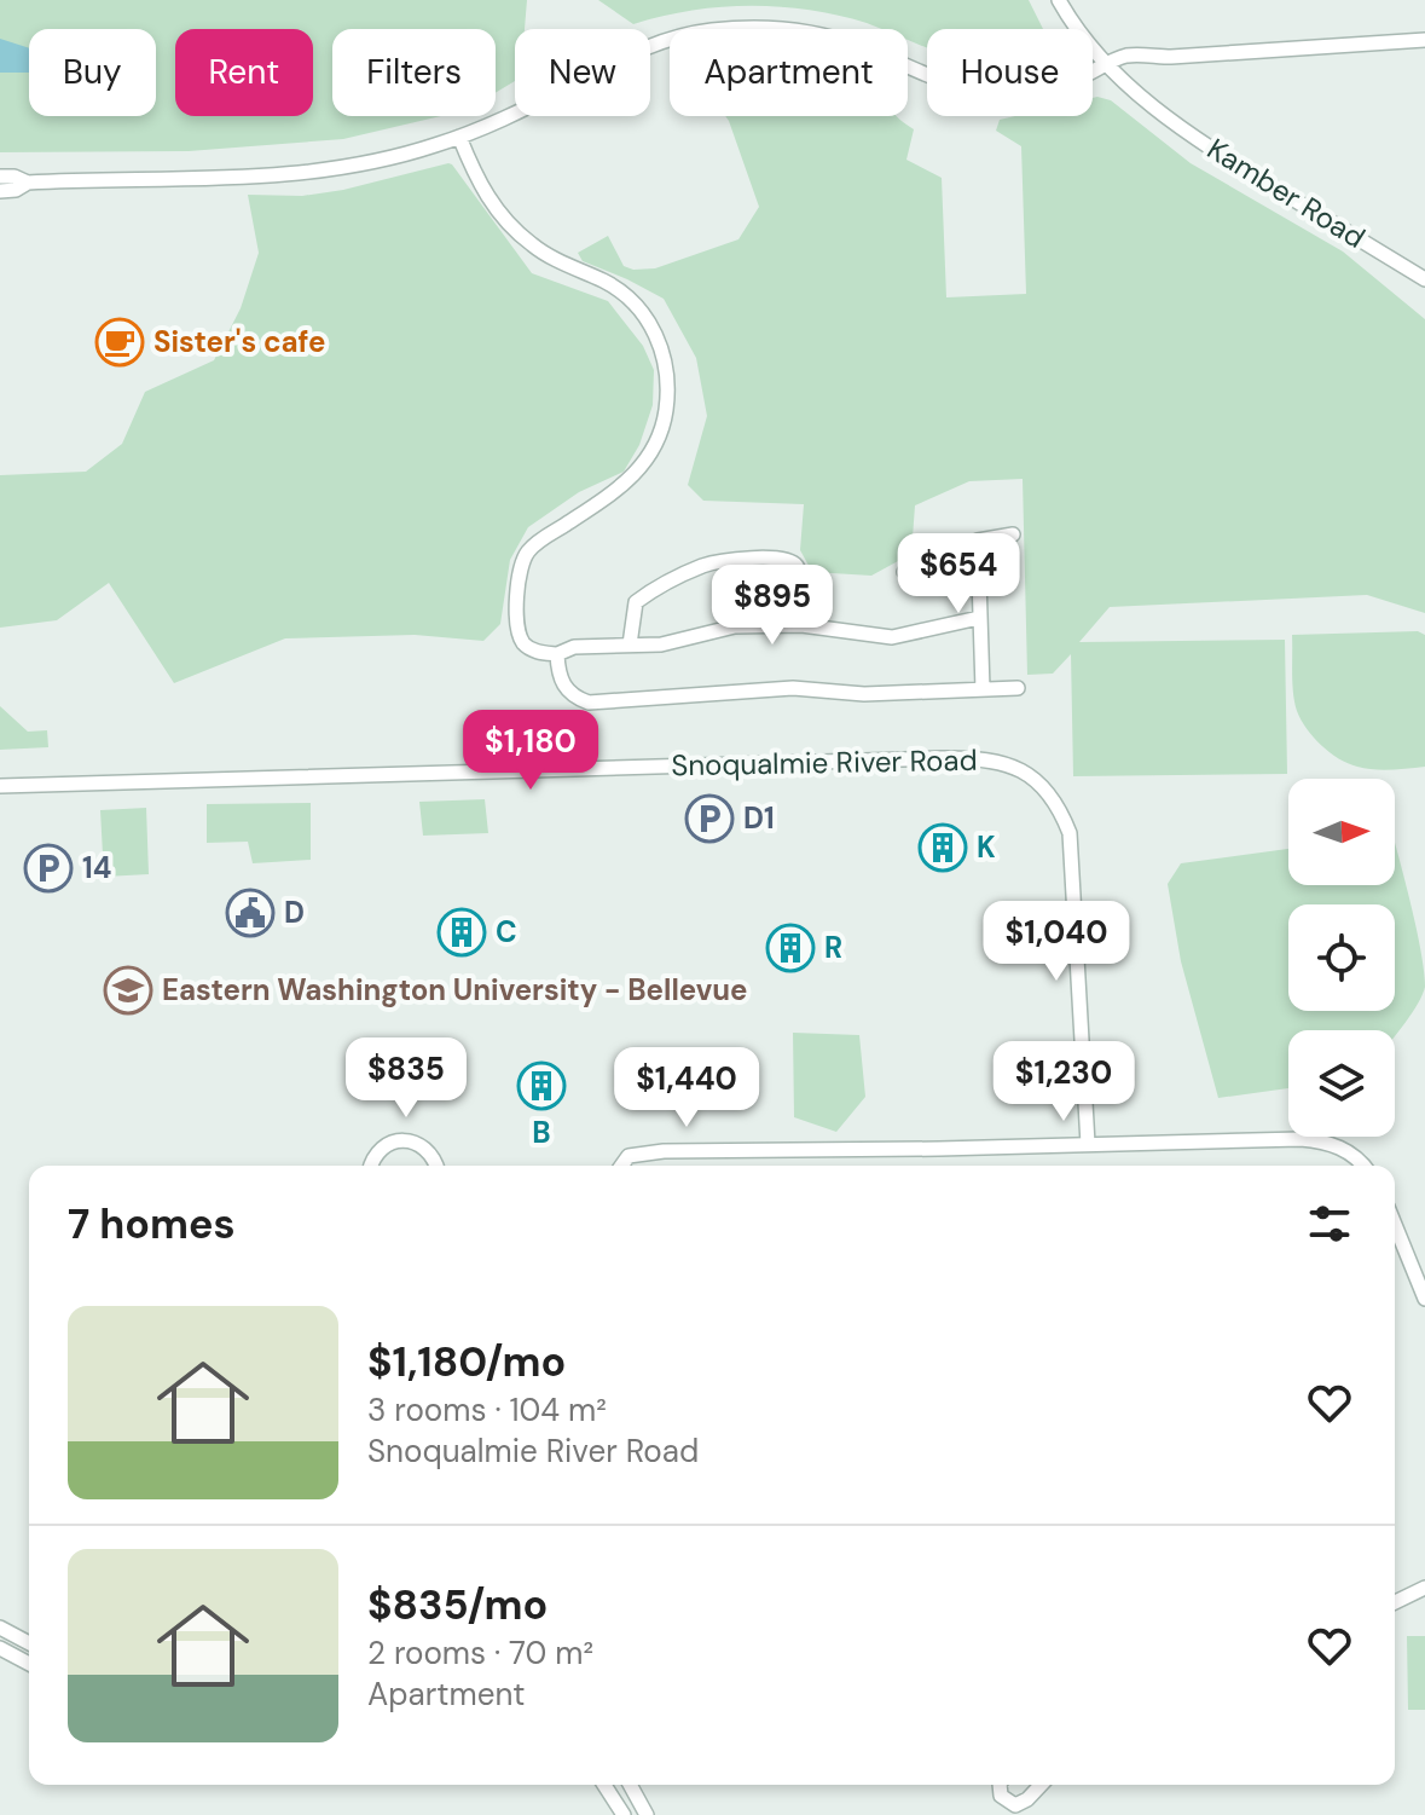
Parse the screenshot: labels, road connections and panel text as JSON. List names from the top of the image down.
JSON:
{
  "streets": {
    "street": ["Kamber Road", "Snoqualmie River Road"]
  },
  "places": {
    "cafe": ["Sister's cafe"],
    "parking": ["D1", "14"],
    "building": [
      "K",
      "C",
      "R",
      "B"
    ],
    "public building": ["D"],
    "school or university": ["Eastern Washington University - Bellevue"]
  },
  "north": "right",
  "page": {
    "chip": [
      "Buy",
      "Rent",
      "Filters",
      "New",
      "Apartment",
      "House"
    ],
    "price": [
      "$654",
      "$895",
      "$1,180",
      "$1,040",
      "$835",
      "$1,230",
      "$1,440"
    ],
    "heading": "7 homes",
    "list": [
      {
        "name": "$1,180/mo",
        "note": "3 rooms · 104 m² · Snoqualmie River Road"
      },
      {
        "name": "$835/mo",
        "note": "2 rooms · 70 m² · Apartment"
      }
    ]
  }
}
